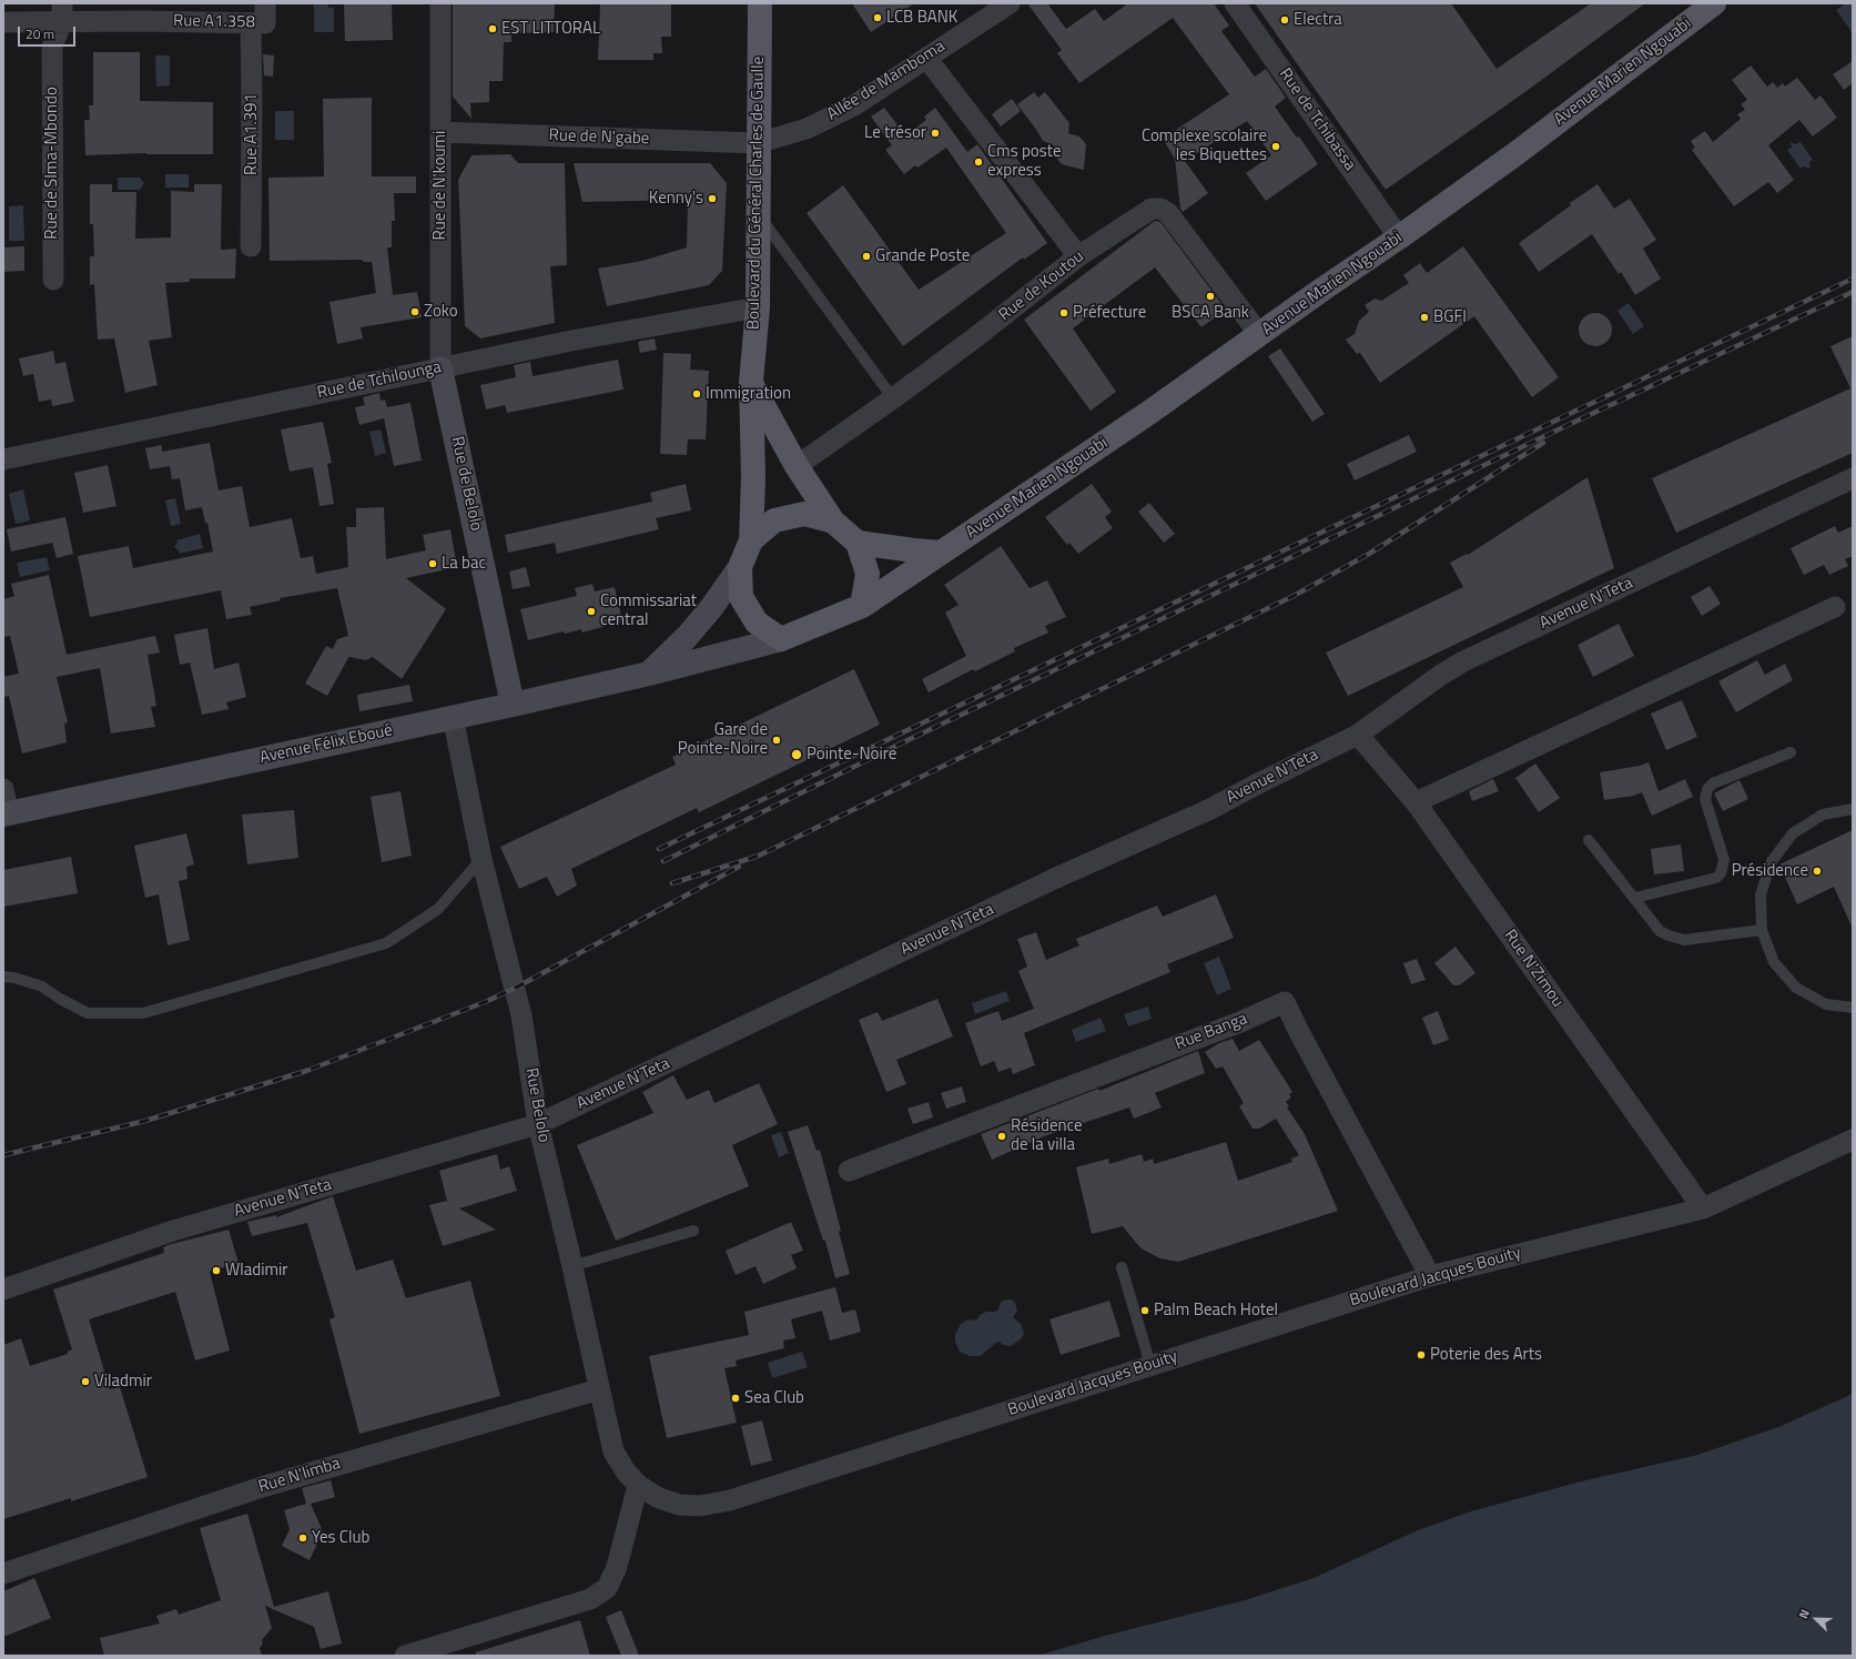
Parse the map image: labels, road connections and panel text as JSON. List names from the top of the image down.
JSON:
{
  "streets": {
    "main road": ["Avenue Marien Ngouabi", "Boulevard du Général Charles de Gaulle"],
    "street": [
      "Rue A1.358",
      "Allée de Mamboma",
      "Rue de Tchibassa",
      "Rue A1.391",
      "Rue de N'gabe",
      "Rue de SIma-Mbondo",
      "Rue de N'koumi",
      "Rue de Koutou",
      "Rue de Tchilounga",
      "Rue de Belolo",
      "Avenue N'Teta",
      "Avenue Félix Eboué",
      "Rue N'Zimou",
      "Rue Banga",
      "Rue Belolo",
      "Boulevard Jacques Bouity",
      "Rue N'limba"
    ]
  },
  "crossings": [
    ["Rue A1.358", "Rue A1.391"],
    ["Rue A1.358", "Rue de SIma-Mbondo"],
    ["Avenue Marien Ngouabi", "Rue de Tchibassa"],
    ["Avenue Marien Ngouabi", "Boulevard du Général Charles de Gaulle"],
    ["Avenue Marien Ngouabi", "Rue de Koutou"],
    ["Avenue Marien Ngouabi", "Avenue Félix Eboué"],
    ["Allée de Mamboma", "Rue de N'gabe"],
    ["Allée de Mamboma", "Boulevard du Général Charles de Gaulle"],
    ["Rue de N'gabe", "Rue de N'koumi"],
    ["Rue de N'gabe", "Boulevard du Général Charles de Gaulle"],
    ["Rue de N'koumi", "Rue de Tchilounga"],
    ["Rue de N'koumi", "Rue de Belolo"],
    ["Boulevard du Général Charles de Gaulle", "Rue de Tchilounga"],
    ["Boulevard du Général Charles de Gaulle", "Avenue Félix Eboué"],
    ["Rue de Tchilounga", "Rue de Belolo"],
    ["Rue de Belolo", "Avenue Félix Eboué"],
    ["Avenue N'Teta", "Rue N'Zimou"],
    ["Avenue N'Teta", "Rue Belolo"],
    ["Avenue Félix Eboué", "Rue Belolo"],
    ["Rue N'Zimou", "Boulevard Jacques Bouity"],
    ["Rue Banga", "Boulevard Jacques Bouity"],
    ["Rue Belolo", "Boulevard Jacques Bouity"],
    ["Rue Belolo", "Rue N'limba"]
  ],
  "places": [
    "LCB BANK",
    "Electra",
    "EST LITTORAL",
    "Le trésor",
    "Complexe scolaire les Biquettes",
    "Cms poste express",
    "Kenny's",
    "Grande Poste",
    "BSCA Bank",
    "Zoko",
    "Préfecture",
    "BGFI",
    "Immigration",
    "La bac",
    "Commissariat central",
    "Gare de Pointe-Noire",
    "Pointe-Noire",
    "Présidence",
    "Résidence de la villa",
    "Wladimir",
    "Palm Beach Hotel",
    "Poterie des Arts",
    "Viladmir",
    "Sea Club",
    "Yes Club"
  ],
  "scale_bar": "20 m",
  "north": "top left"
}
